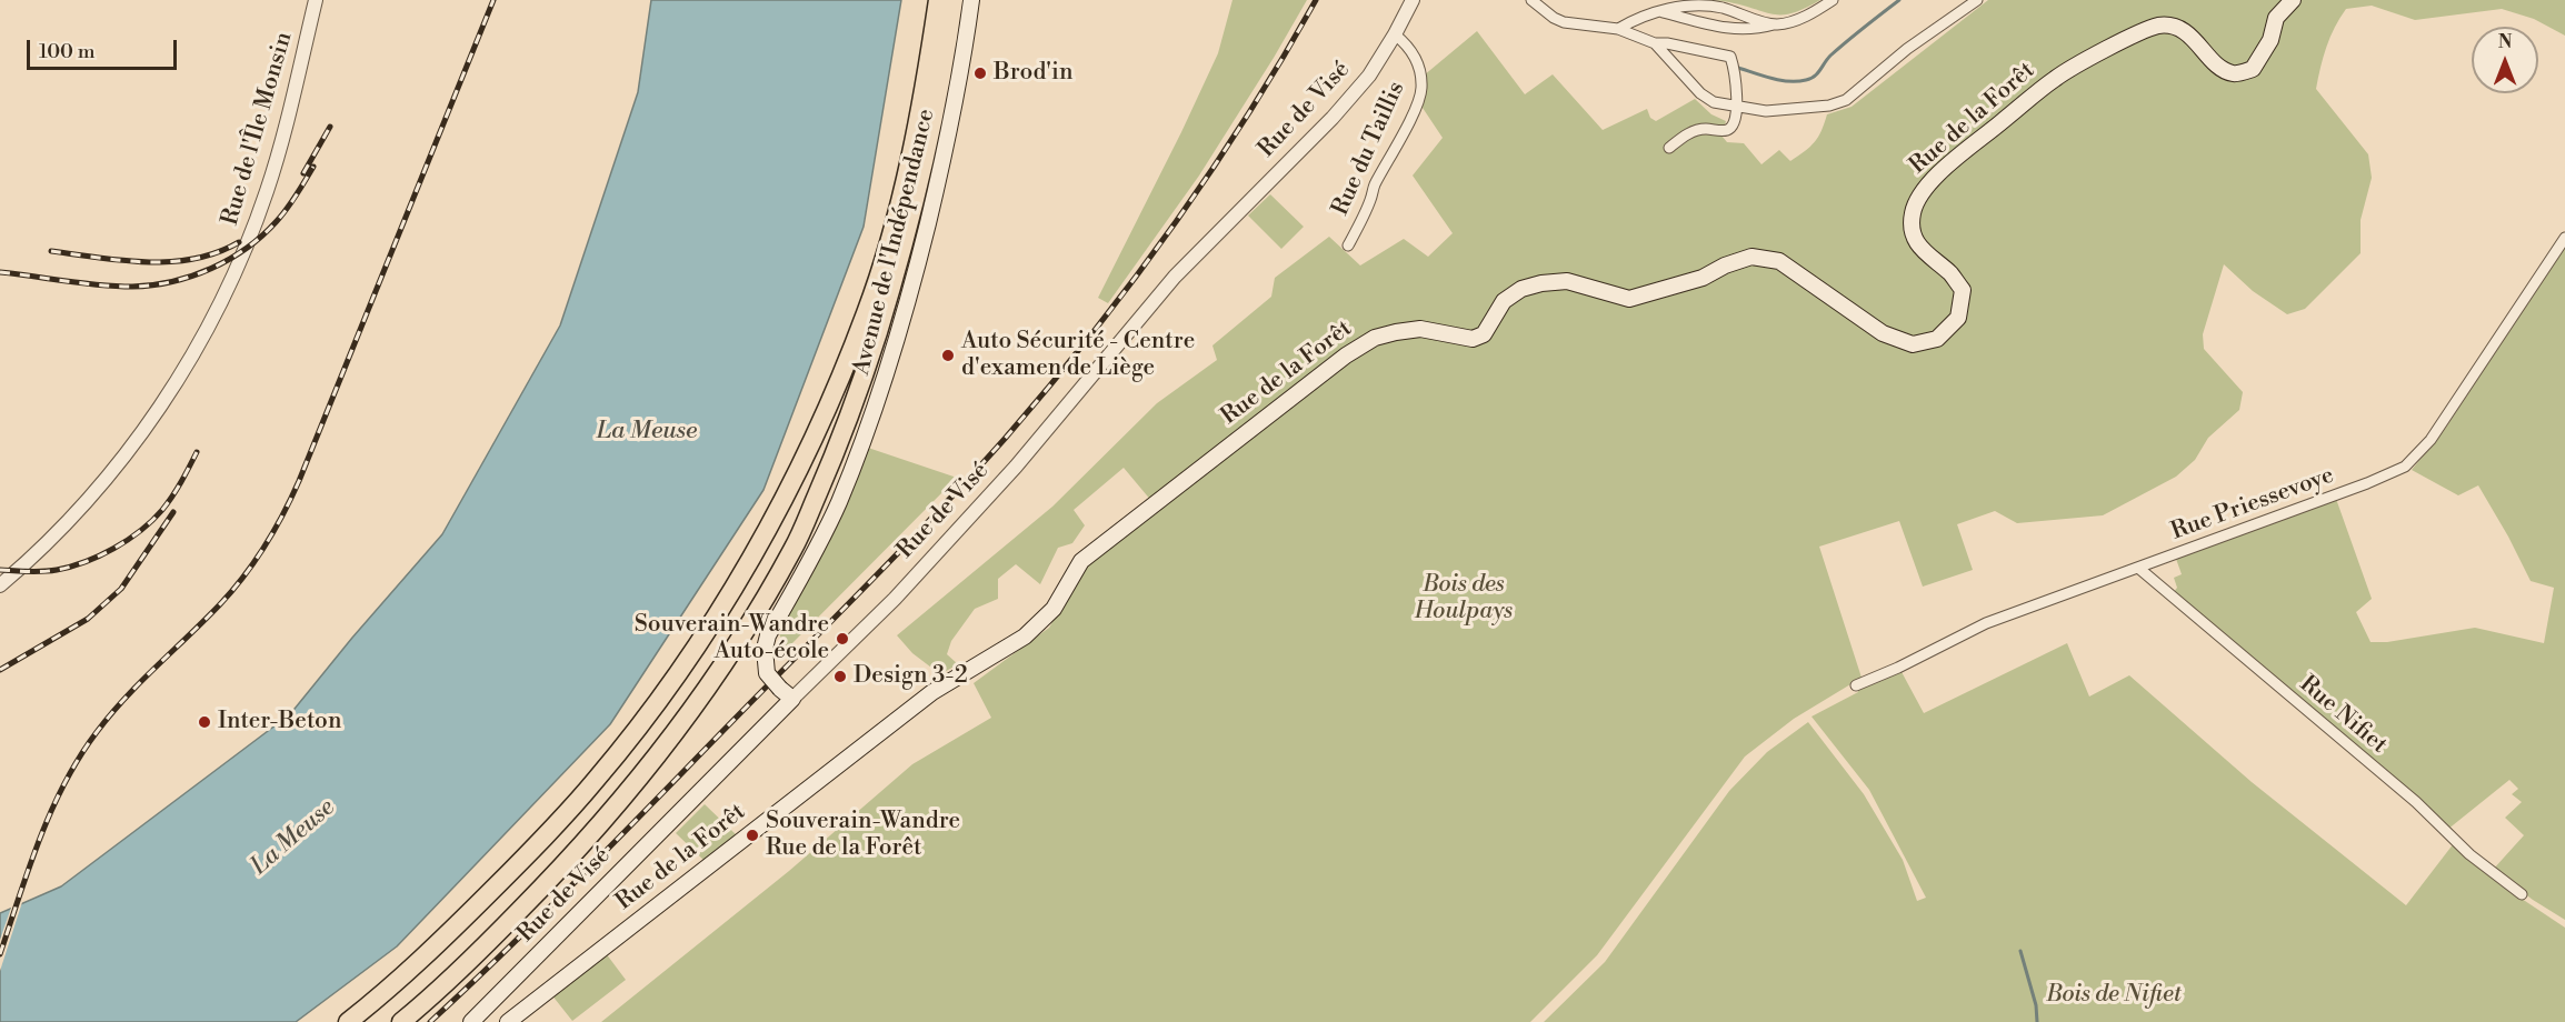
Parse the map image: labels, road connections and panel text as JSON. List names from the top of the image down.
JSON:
{
  "streets": {
    "main road": ["Rue de Visé", "Rue de la Forêt", "Avenue de l'Indépendance"],
    "street": [
      "Rue de l'Île Monsin",
      "Rue du Taillis",
      "Rue Priessevoye",
      "Rue Nifiet"
    ]
  },
  "crossings": [
    ["Rue de Visé", "Rue du Taillis"],
    ["Rue de Visé", "Avenue de l'Indépendance"],
    ["Rue Priessevoye", "Rue Nifiet"]
  ],
  "water": ["La Meuse"],
  "parks": ["Bois des Houlpays", "Bois de Nifiet"],
  "places": [
    "Brod'in",
    "Auto Sécurité - Centre d'examen de Liège",
    "Souverain-Wandre Auto-école",
    "Design 3-2",
    "Inter-Beton",
    "Souverain-Wandre Rue de la Forêt"
  ],
  "scale_bar": "100 m",
  "north": "top"
}
